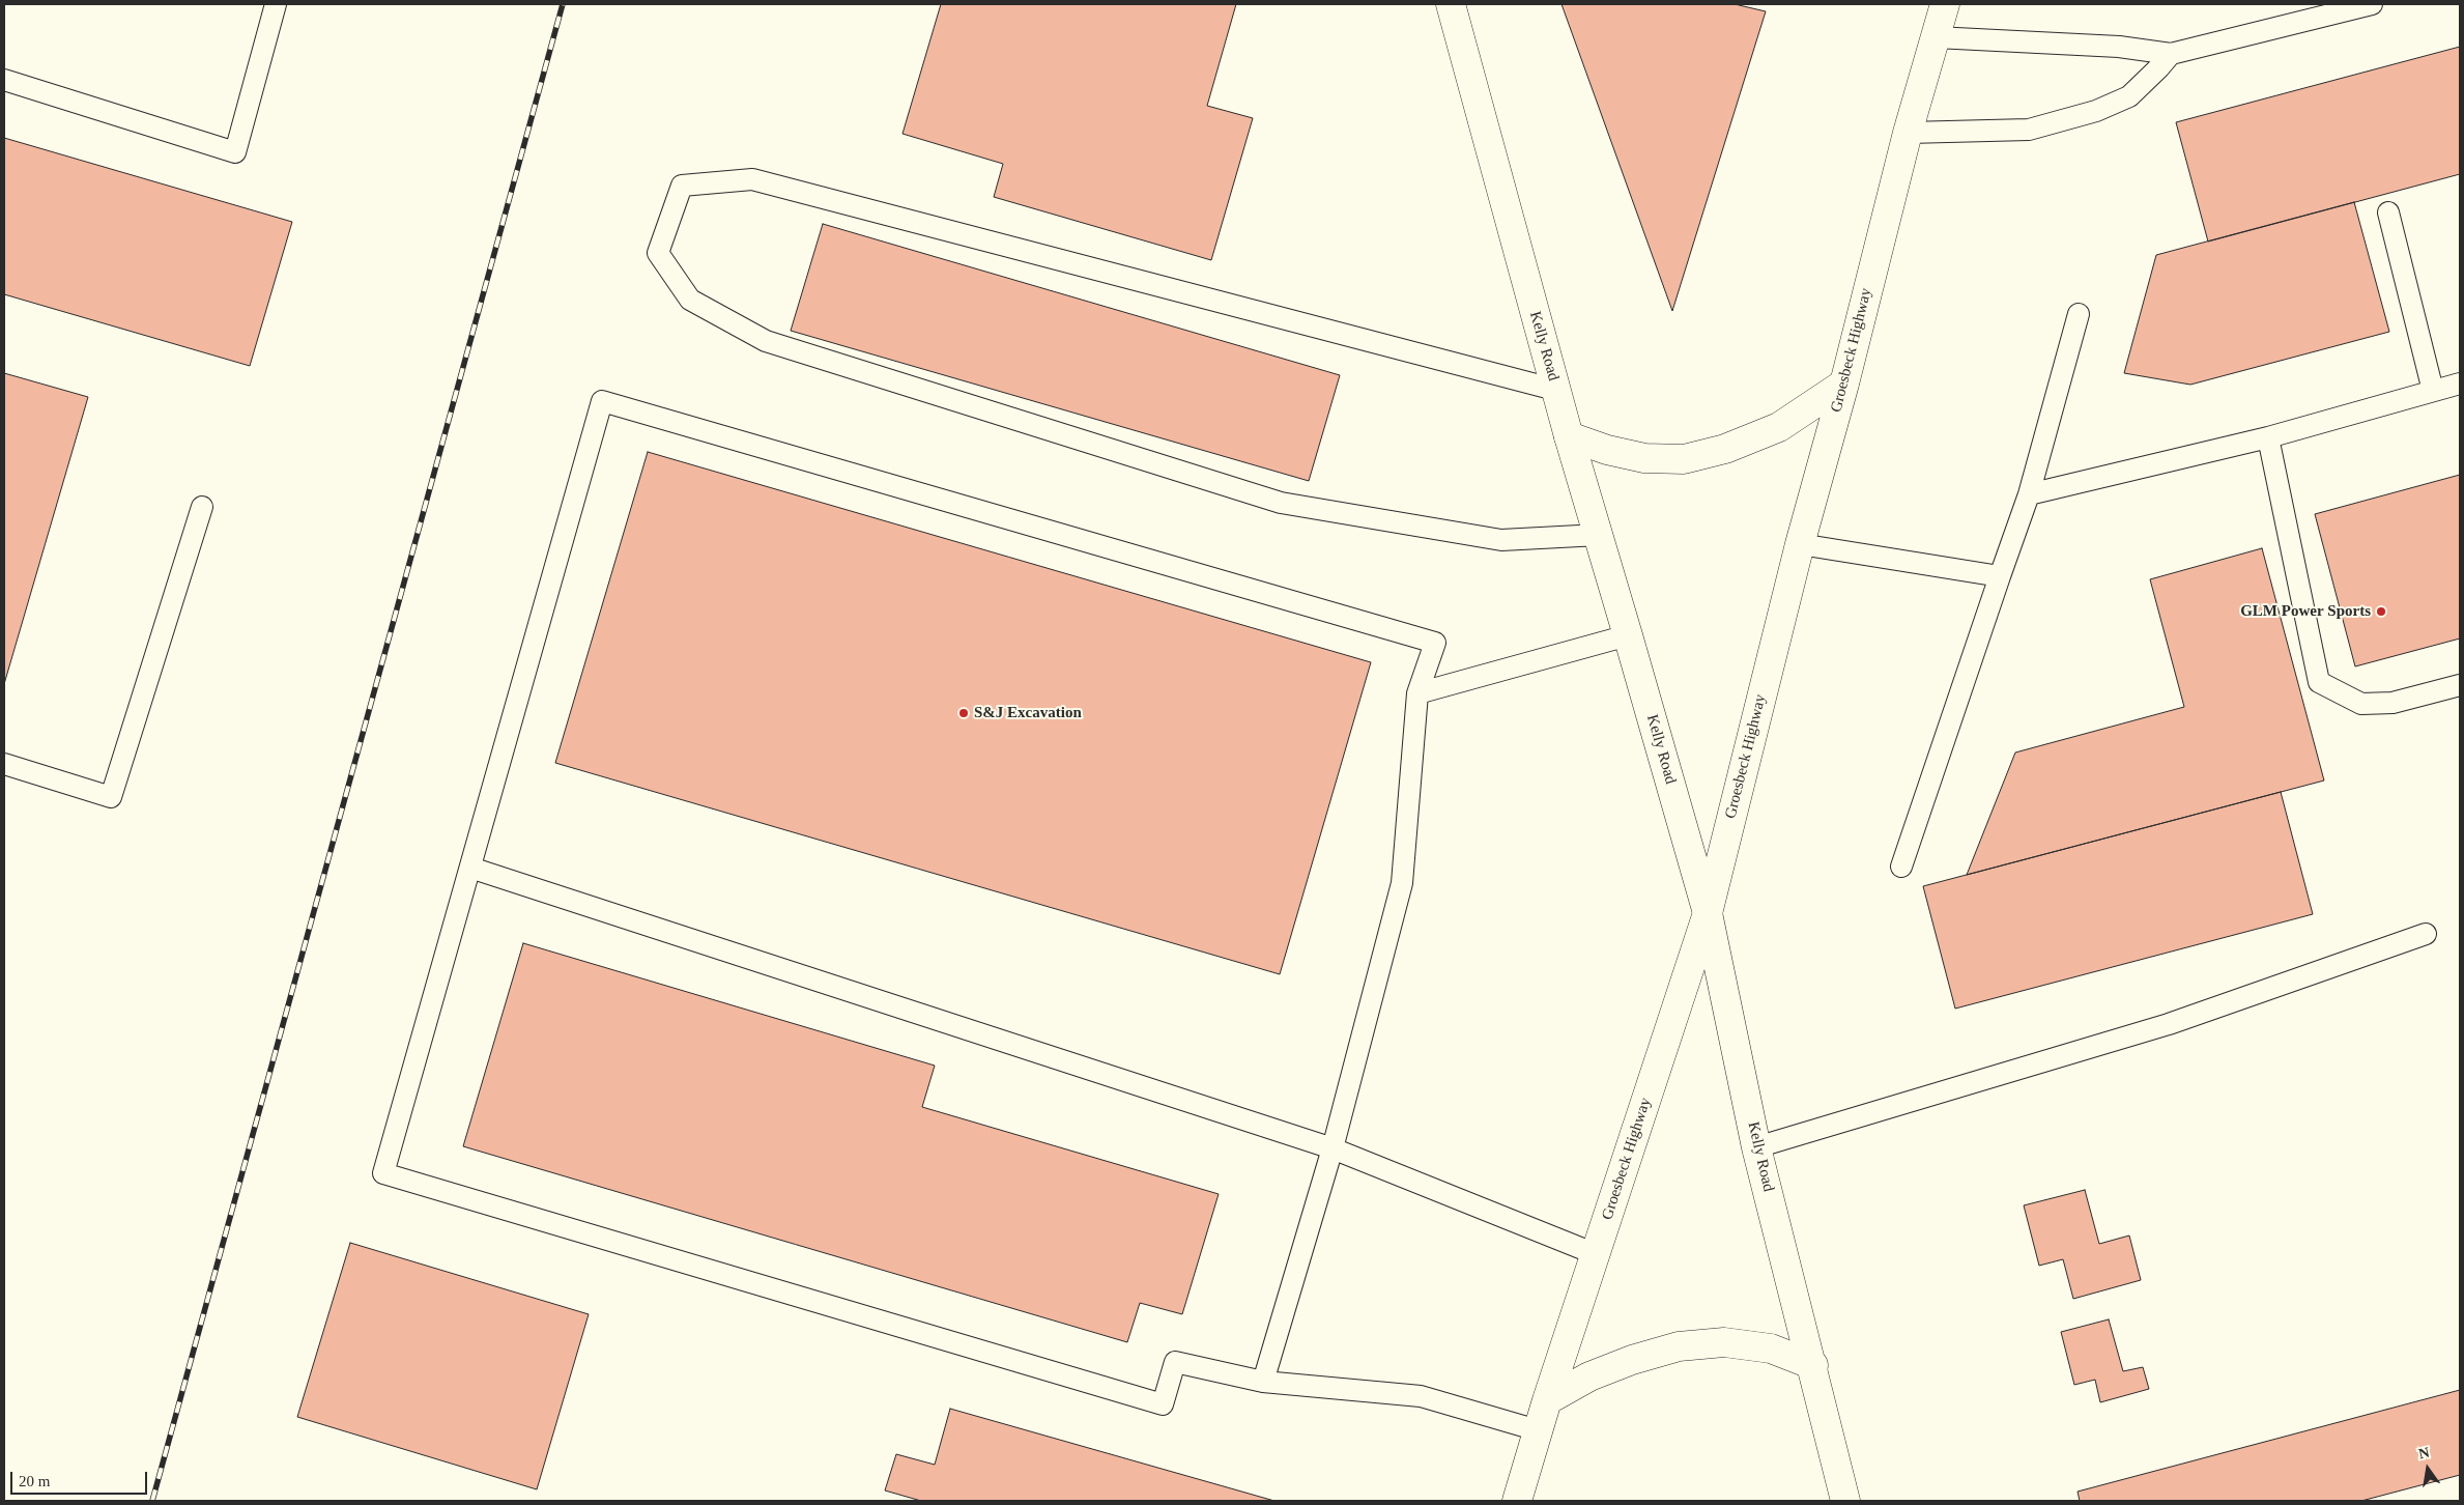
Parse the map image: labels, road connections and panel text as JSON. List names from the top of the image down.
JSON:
{
  "streets": {
    "main road": ["Kelly Road", "Groesbeck Highway"]
  },
  "crossings": [
    ["Kelly Road", "Groesbeck Highway"]
  ],
  "places": ["GLM Power Sports", "S&J Excavation"],
  "scale_bar": "20 m",
  "north": "top"
}
